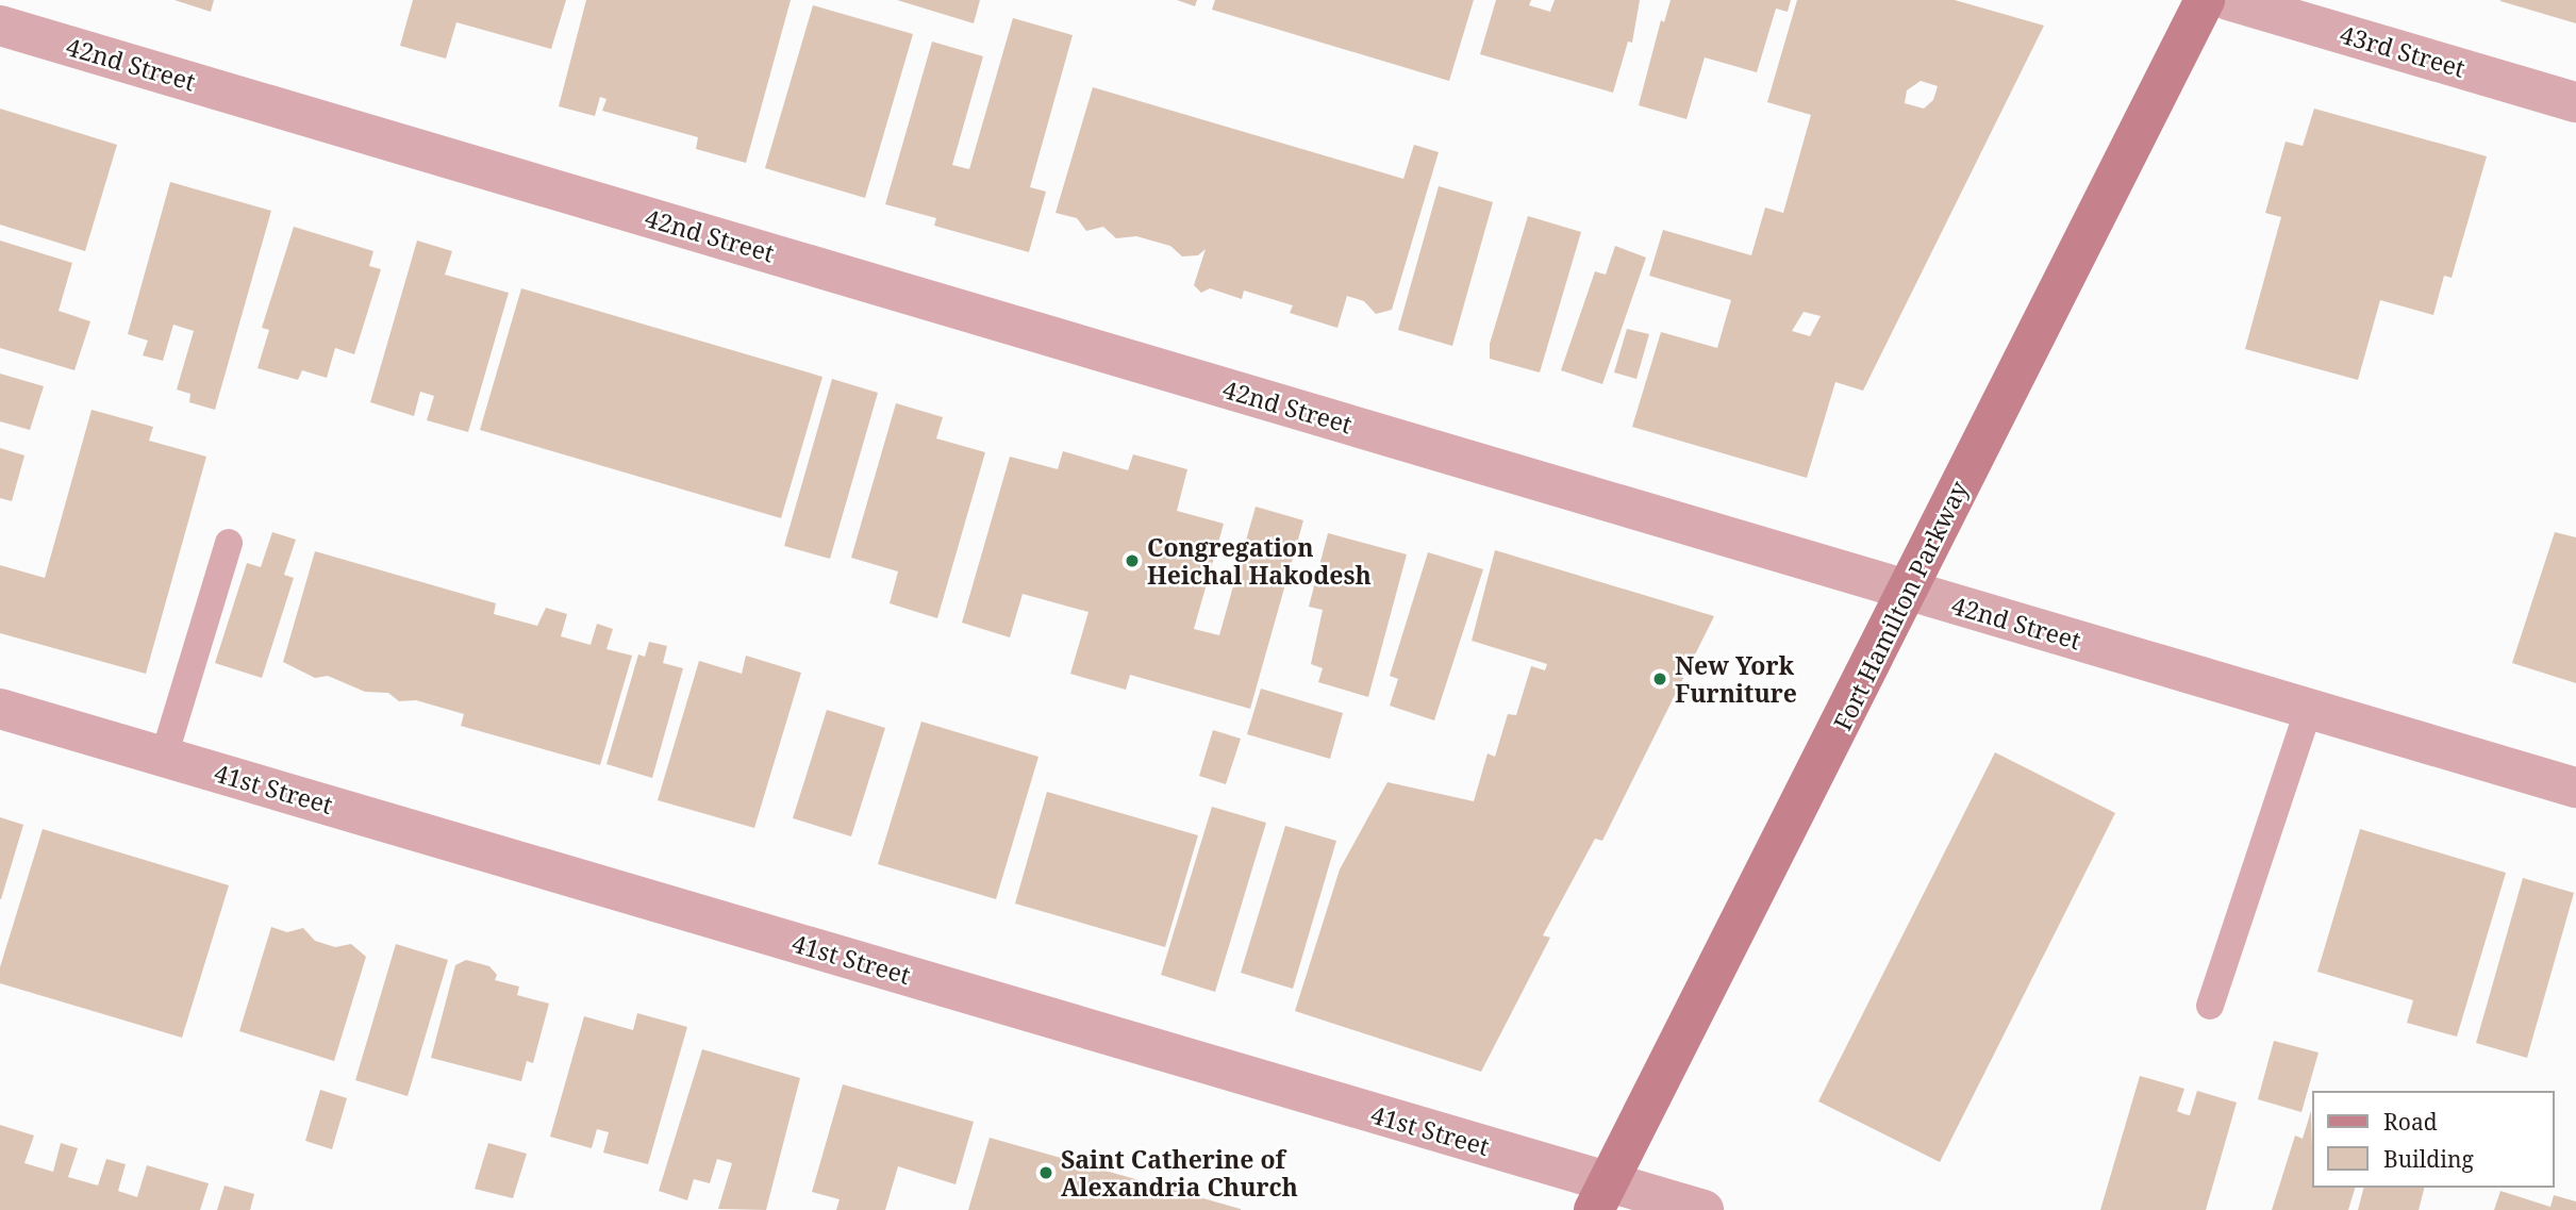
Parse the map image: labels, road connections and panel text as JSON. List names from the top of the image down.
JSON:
{
  "streets": {
    "main road": ["Fort Hamilton Parkway"],
    "street": ["43rd Street", "42nd Street", "41st Street"]
  },
  "crossings": [
    ["42nd Street", "Fort Hamilton Parkway"],
    ["Fort Hamilton Parkway", "41st Street"]
  ],
  "places": ["Congregation Heichal Hakodesh", "New York Furniture", "Saint Catherine of Alexandria Church"],
  "legend": ["Road", "Building"]
}
